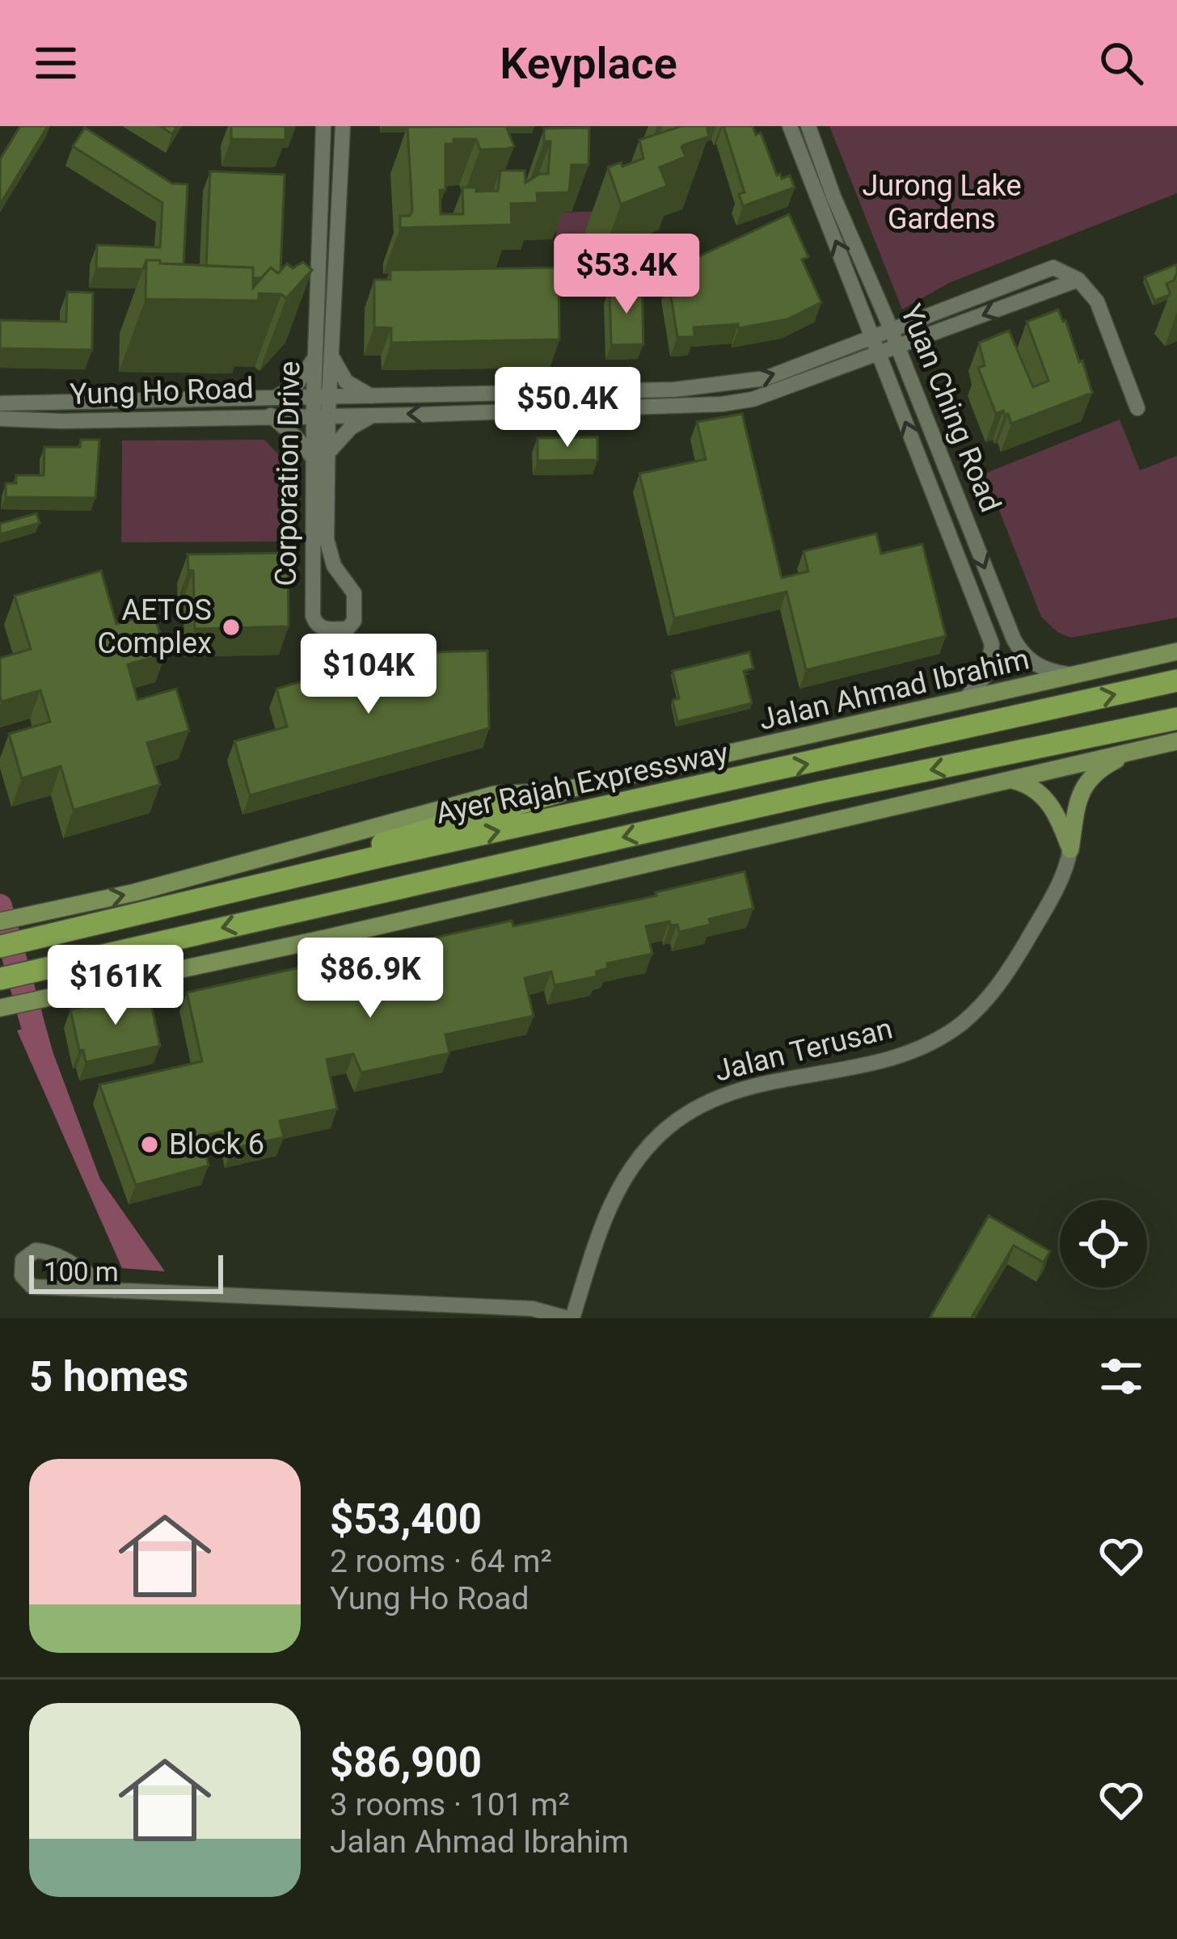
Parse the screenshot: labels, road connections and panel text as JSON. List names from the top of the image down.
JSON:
{
  "streets": {
    "highway": ["Ayer Rajah Expressway"],
    "main road": ["Jalan Ahmad Ibrahim"],
    "street": [
      "Yung Ho Road",
      "Yuan Ching Road",
      "Corporation Drive",
      "Jalan Terusan"
    ]
  },
  "crossings": [
    ["Yung Ho Road", "Yuan Ching Road"],
    ["Yung Ho Road", "Corporation Drive"],
    ["Yuan Ching Road", "Jalan Ahmad Ibrahim"]
  ],
  "parks": ["Jurong Lake Gardens"],
  "places": ["AETOS Complex", "Block 6"],
  "scale_bar": "100 m",
  "page": {
    "header": "Keyplace",
    "price": [
      "$53.4K",
      "$50.4K",
      "$104K",
      "$86.9K",
      "$161K"
    ],
    "scale": "100 m",
    "heading": "5 homes",
    "list": [
      {
        "name": "$53,400",
        "note": "2 rooms · 64 m² · Yung Ho Road"
      },
      {
        "name": "$86,900",
        "note": "3 rooms · 101 m² · Jalan Ahmad Ibrahim"
      }
    ]
  }
}
